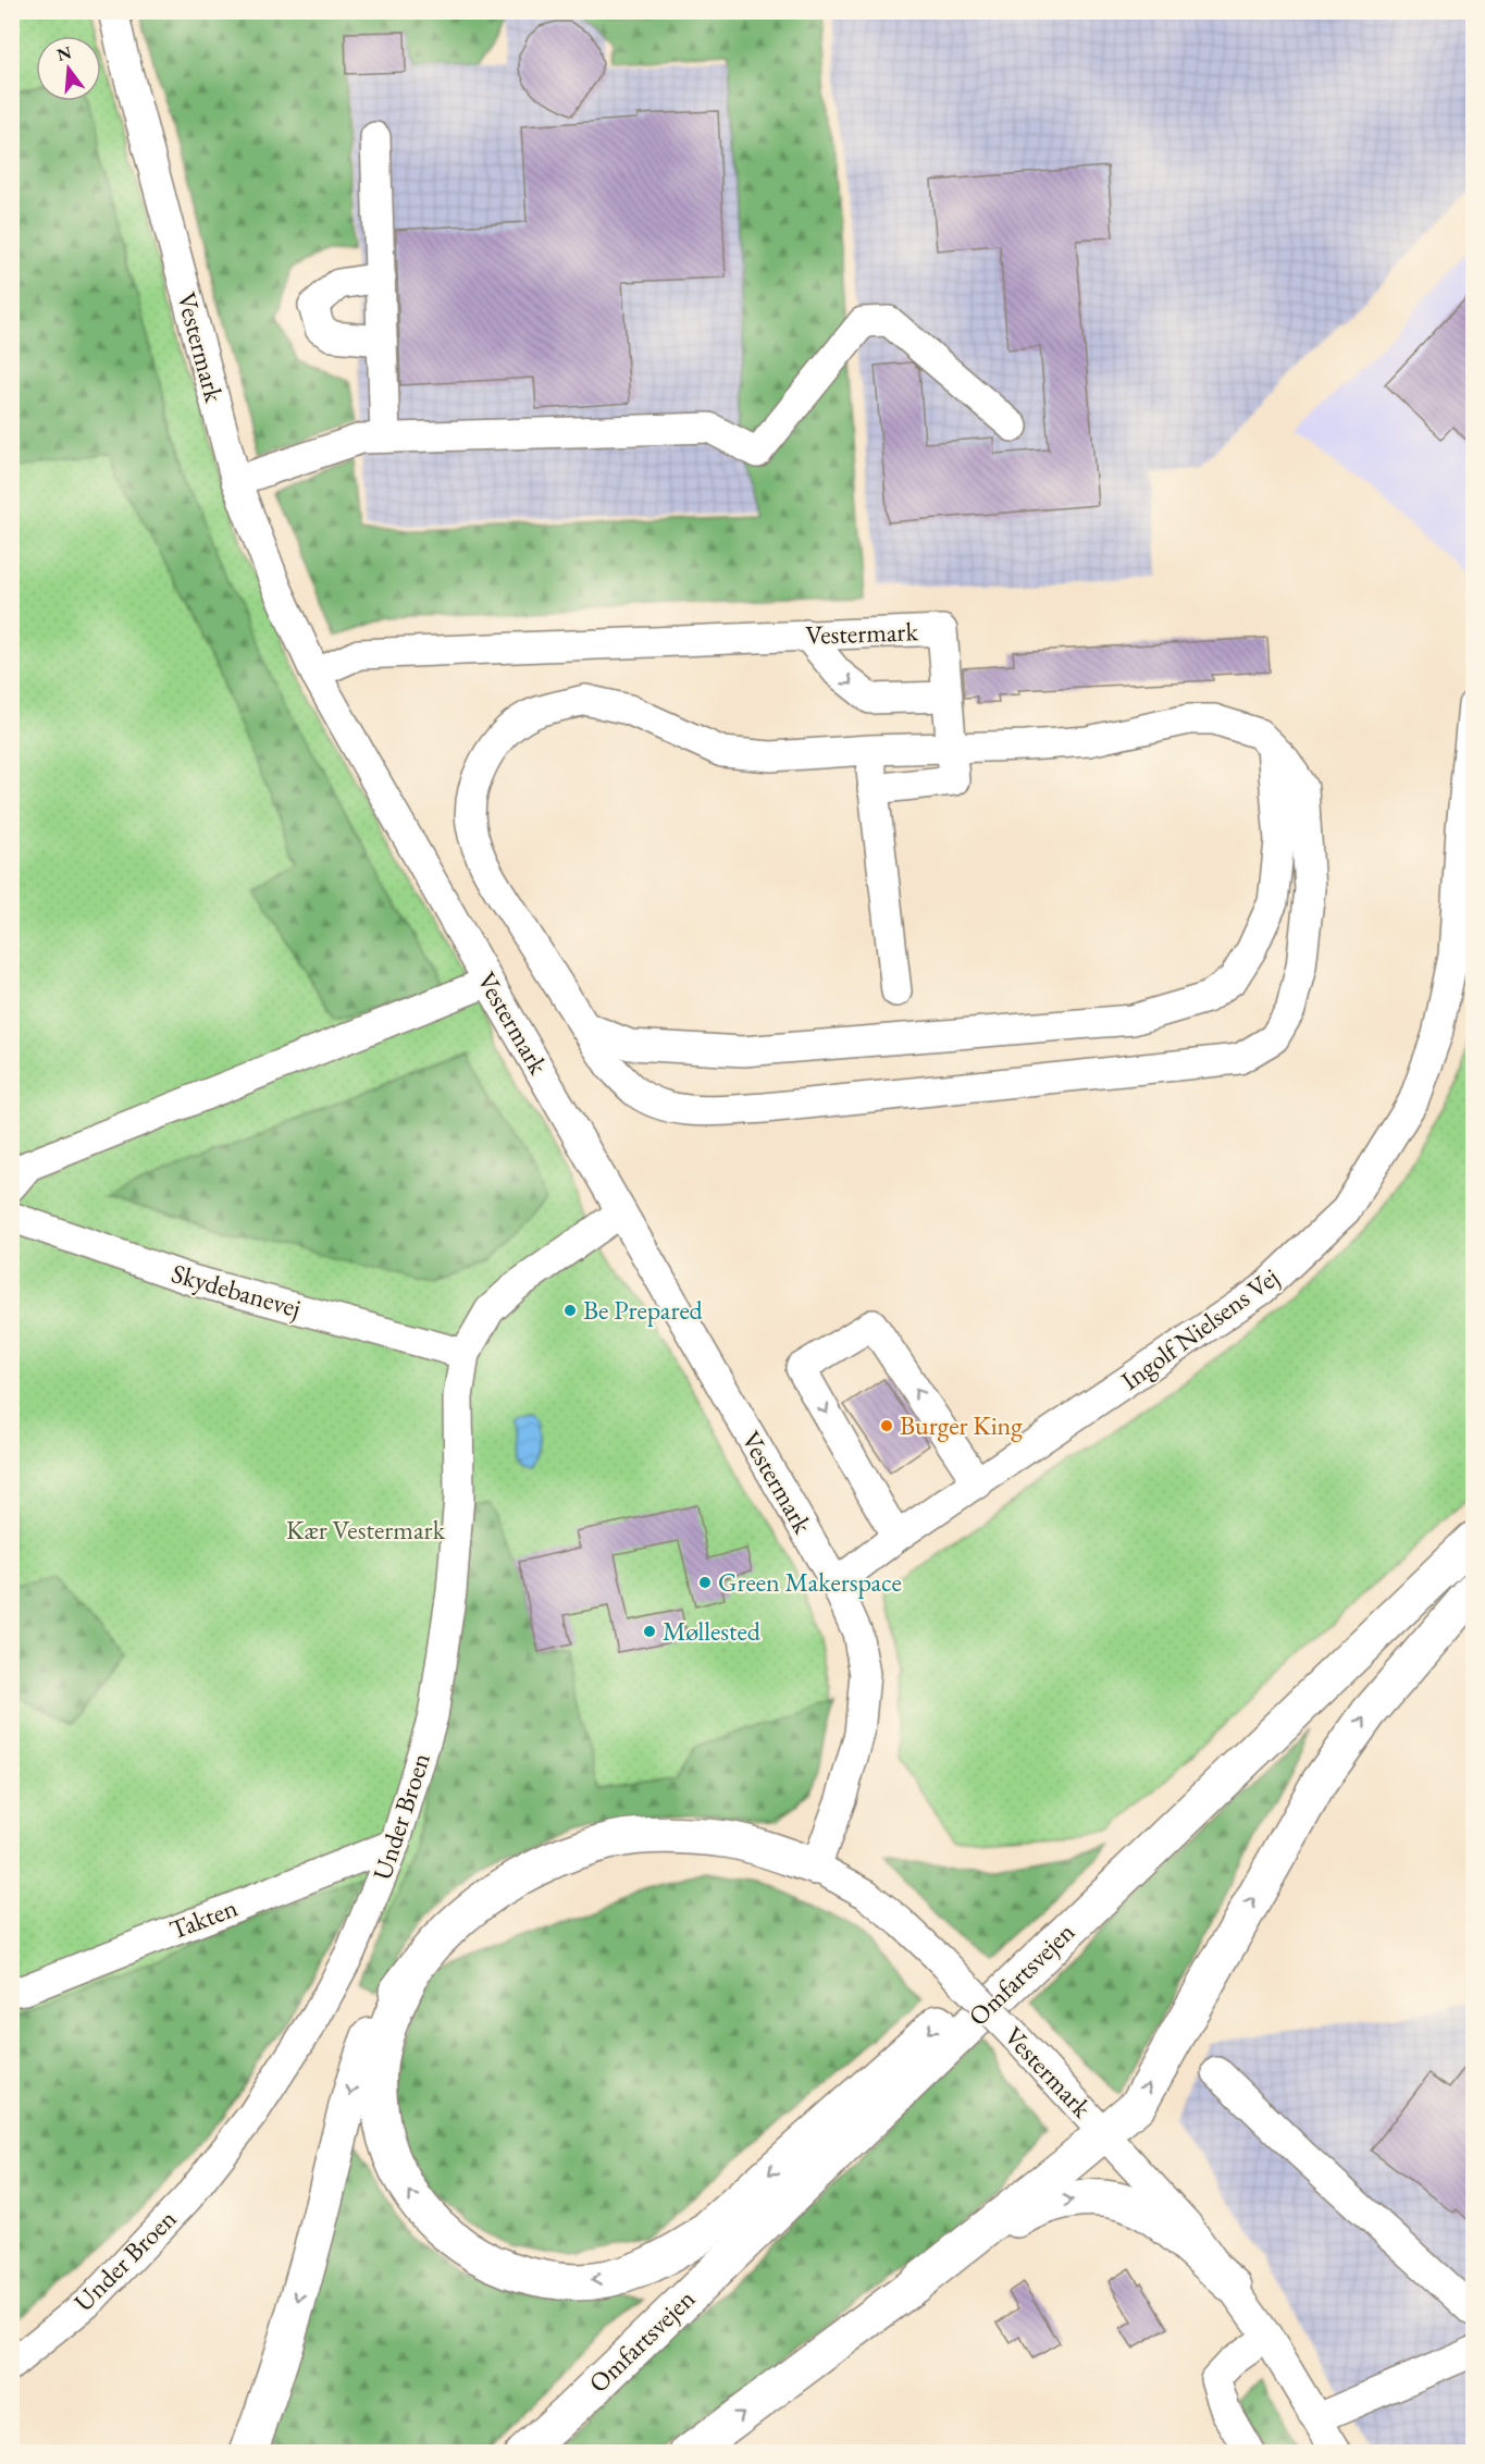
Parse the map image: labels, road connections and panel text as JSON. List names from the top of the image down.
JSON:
{
  "streets": {
    "highway": ["Omfartsvejen"],
    "street": [
      "Vestermark",
      "Skydebanevej",
      "Ingolf Nielsens Vej",
      "Under Broen",
      "Takten"
    ]
  },
  "crossings": [
    ["Vestermark", "Ingolf Nielsens Vej"],
    ["Vestermark", "Under Broen"],
    ["Skydebanevej", "Under Broen"],
    ["Under Broen", "Takten"]
  ],
  "parks": ["Kær Vestermark"],
  "places": [
    "Be Prepared",
    "Burger King",
    "Green Makerspace",
    "Møllested"
  ],
  "north": "top"
}
